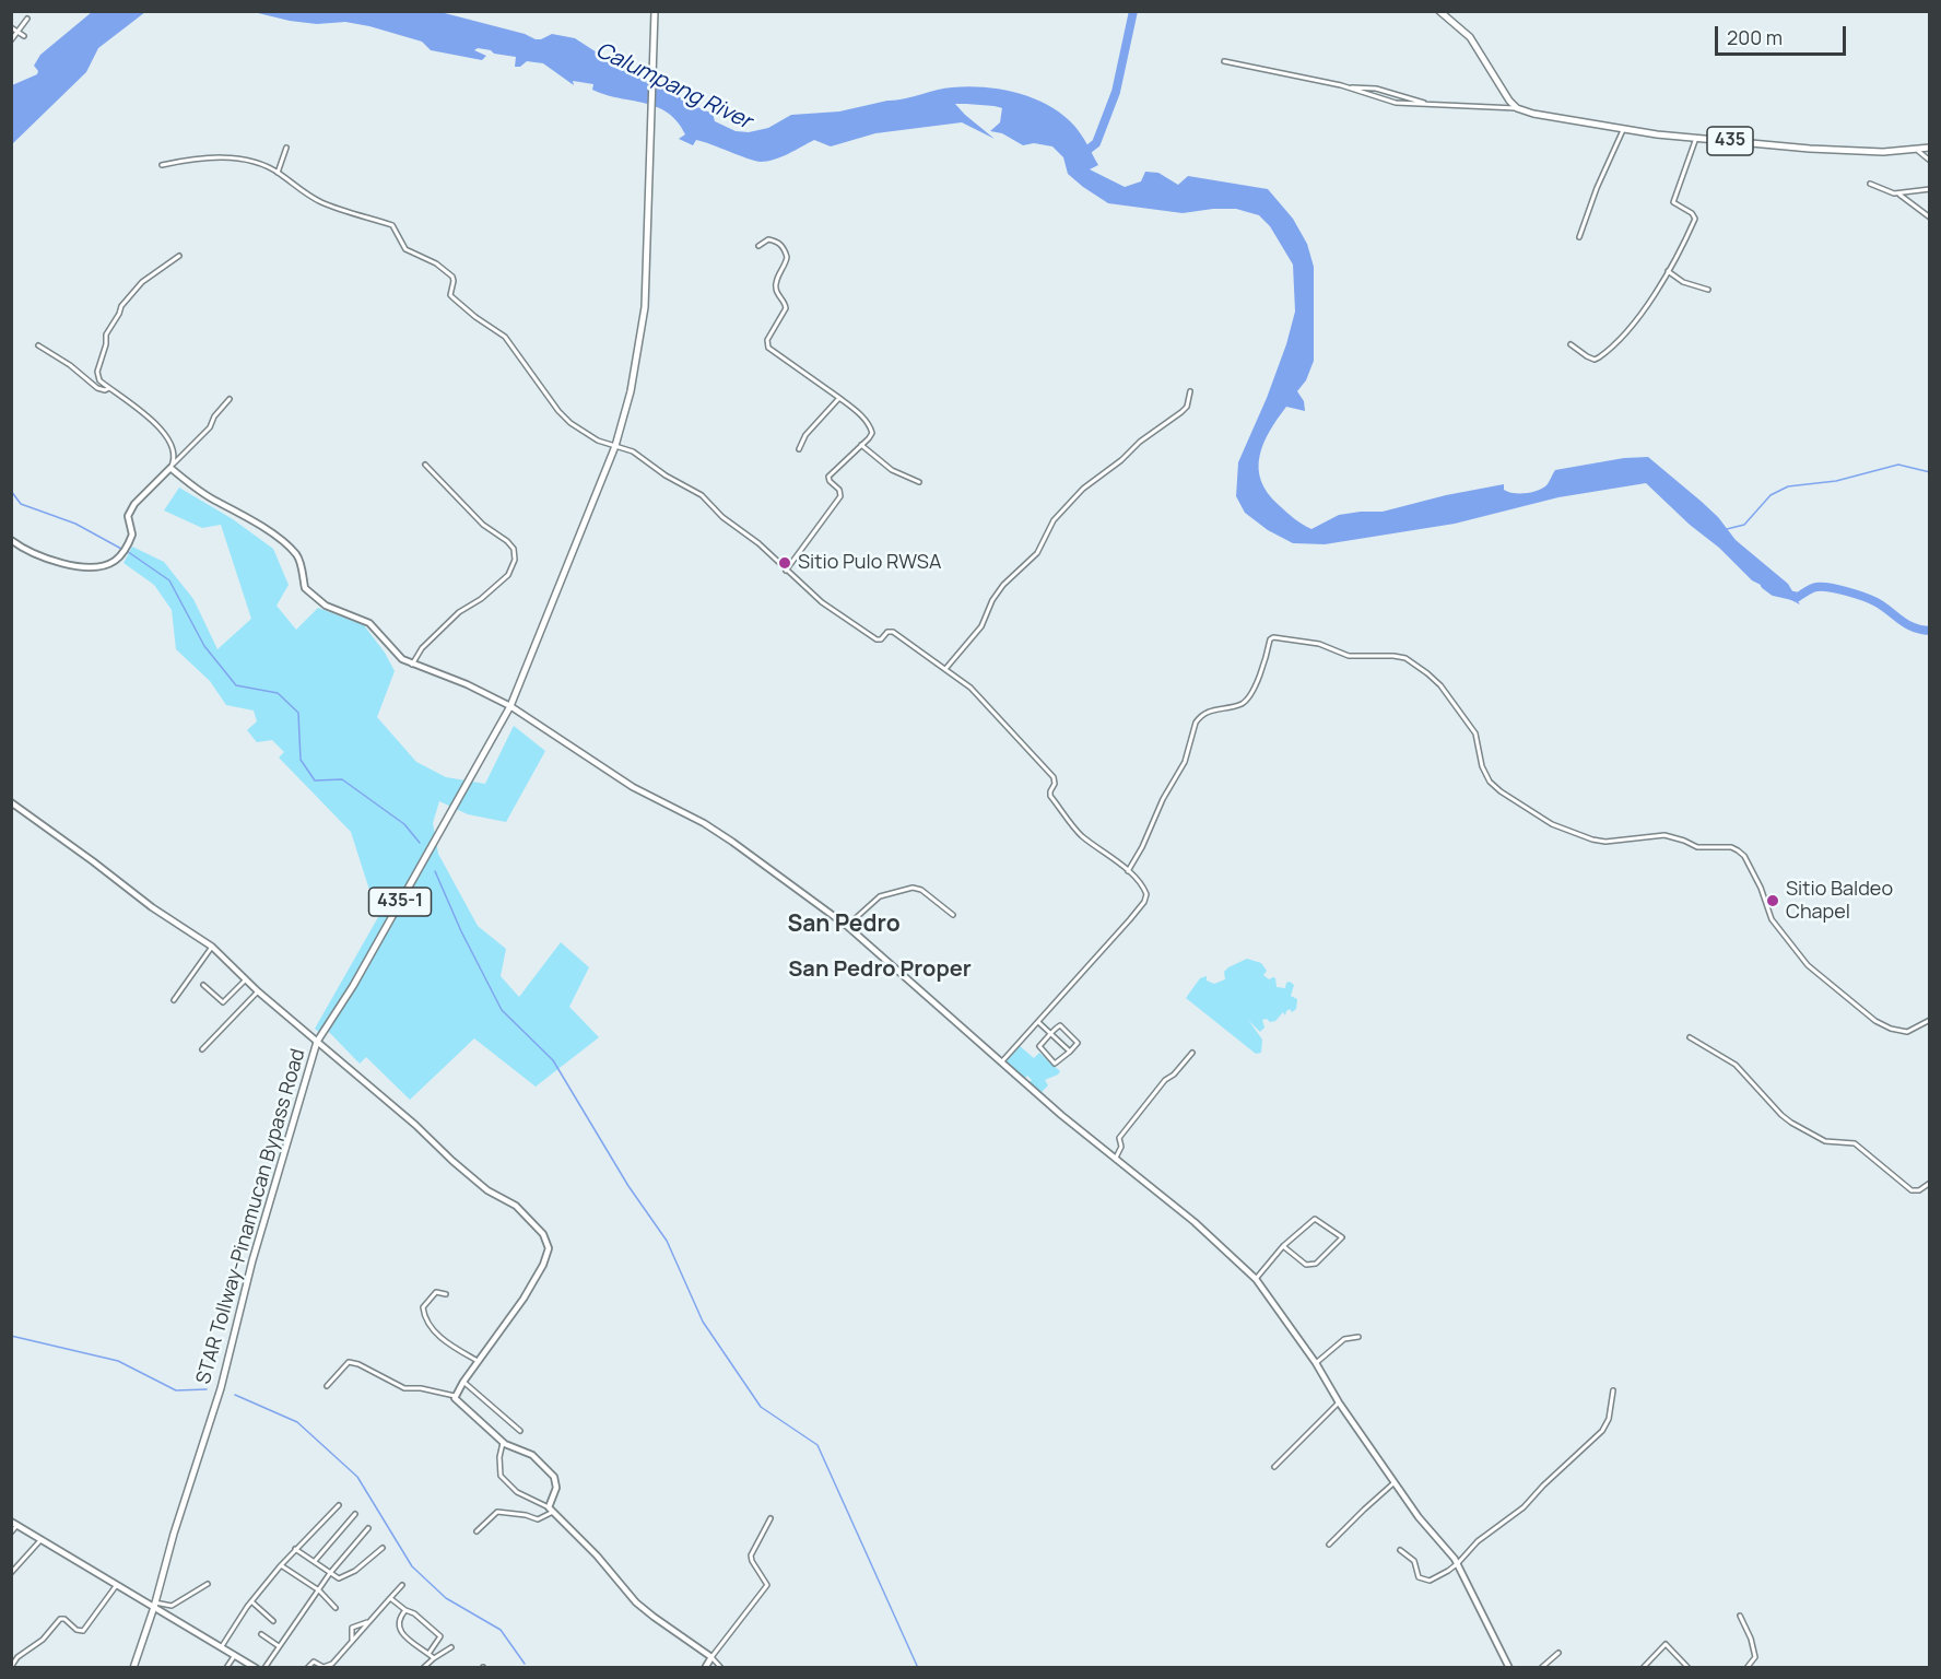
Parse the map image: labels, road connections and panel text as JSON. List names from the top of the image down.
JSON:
{
  "streets": {
    "main road": ["435", "435-1", "STAR Tollway-Pinamucan Bypass Road"]
  },
  "districts": ["San Pedro", "San Pedro Proper"],
  "water": ["Calumpang River"],
  "places": ["Sitio Pulo RWSA", "Sitio Baldeo Chapel"],
  "scale_bar": "200 m"
}
